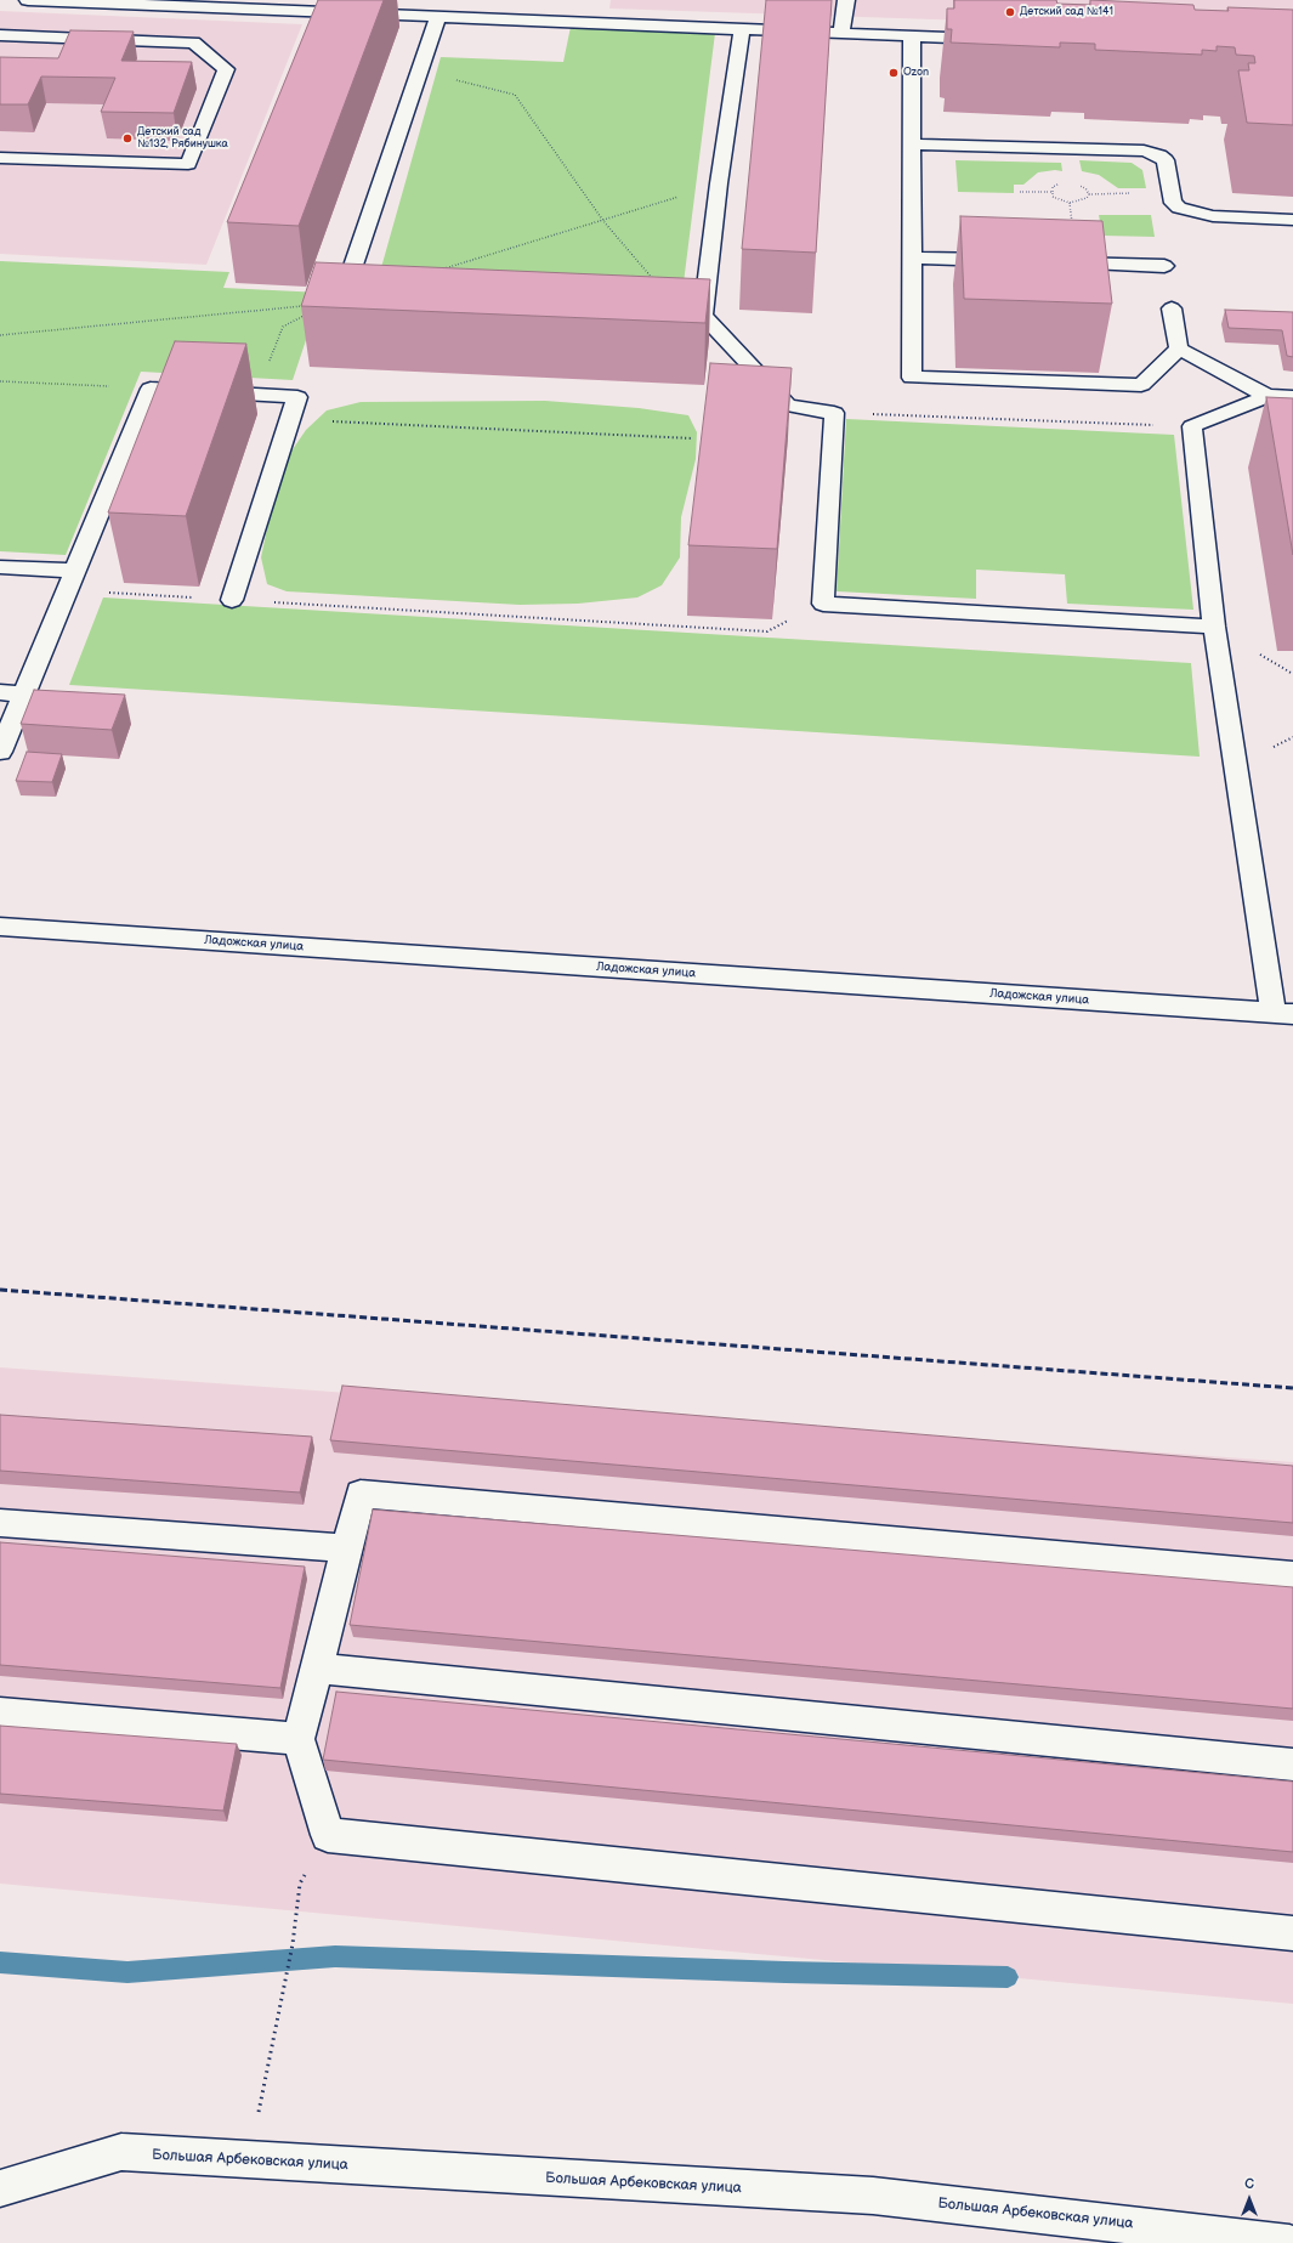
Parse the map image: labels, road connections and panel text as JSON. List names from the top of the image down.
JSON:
{
  "streets": {
    "street": ["Ладожская улица", "Большая Арбековская улица"]
  },
  "places": ["Детский сад №141", "Ozon", "Детский сад №132, Рябинушка"],
  "north": "top"
}
